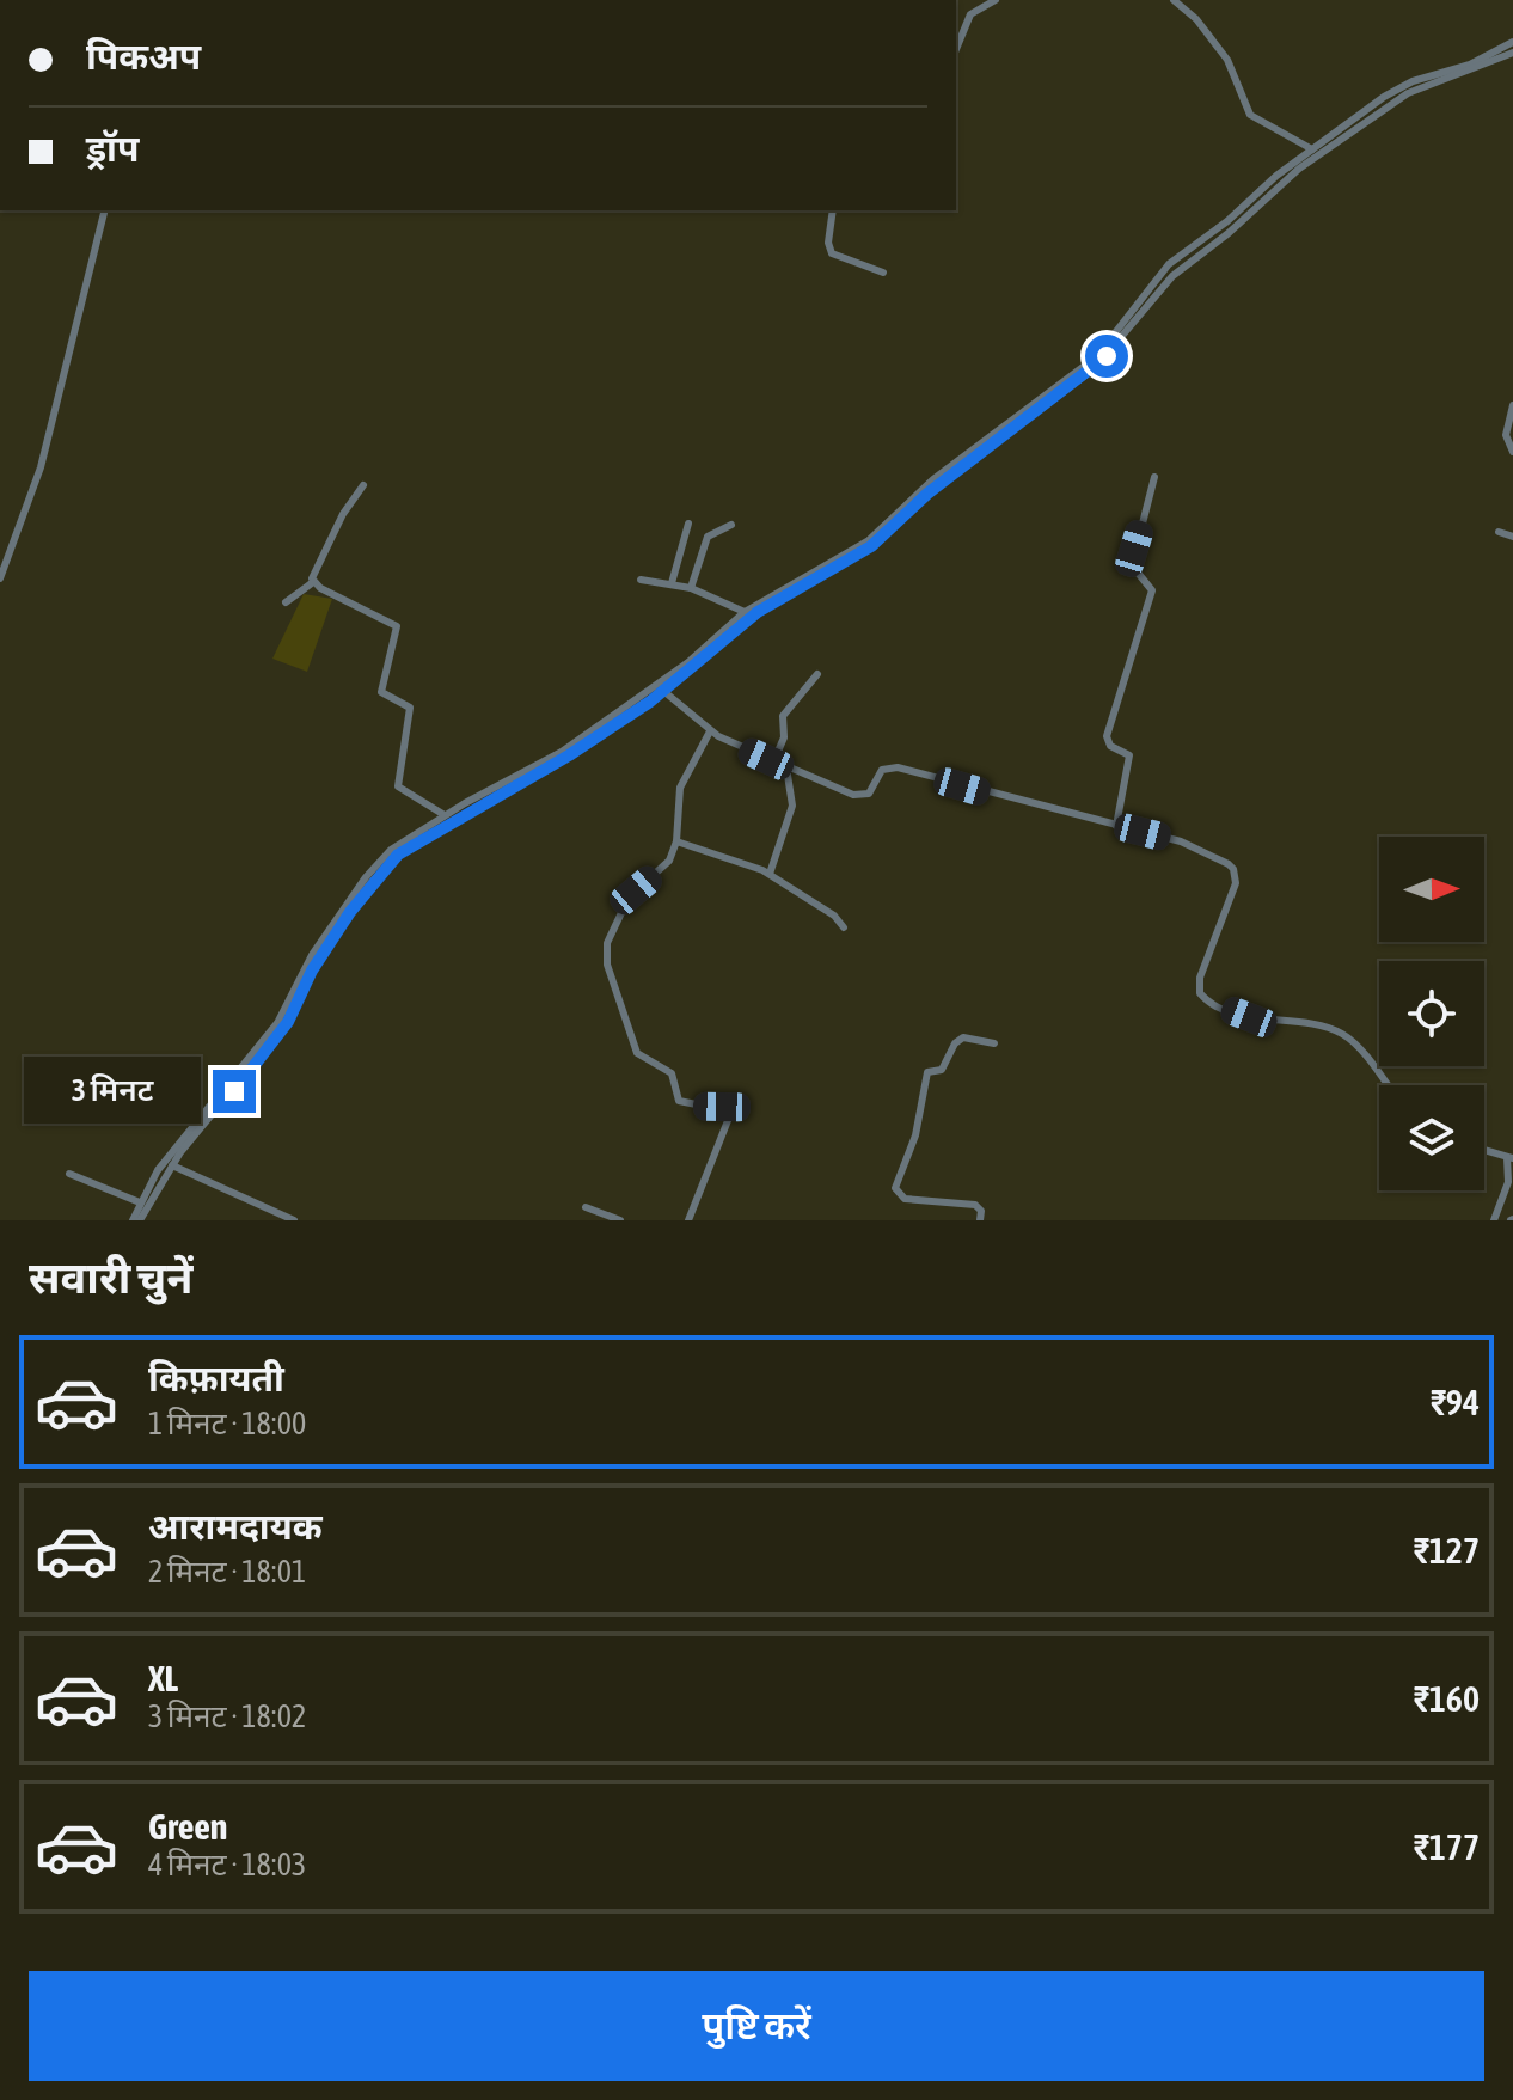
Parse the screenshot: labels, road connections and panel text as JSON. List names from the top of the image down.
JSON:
{
  "north": "right",
  "page": {
    "banner": ["पिकअप", "ड्रॉप"],
    "bubble": "3 मिनट",
    "heading": "सवारी चुनें",
    "list": [
      {
        "name": "किफ़ायती",
        "note": "1 मिनट · 18:00",
        "value": "₹94"
      },
      {
        "name": "आरामदायक",
        "note": "2 मिनट · 18:01",
        "value": "₹127"
      },
      {
        "name": "XL",
        "note": "3 मिनट · 18:02",
        "value": "₹160"
      },
      {
        "name": "Green",
        "note": "4 मिनट · 18:03",
        "value": "₹177"
      }
    ],
    "buttons": "पुष्टि करें"
  }
}
